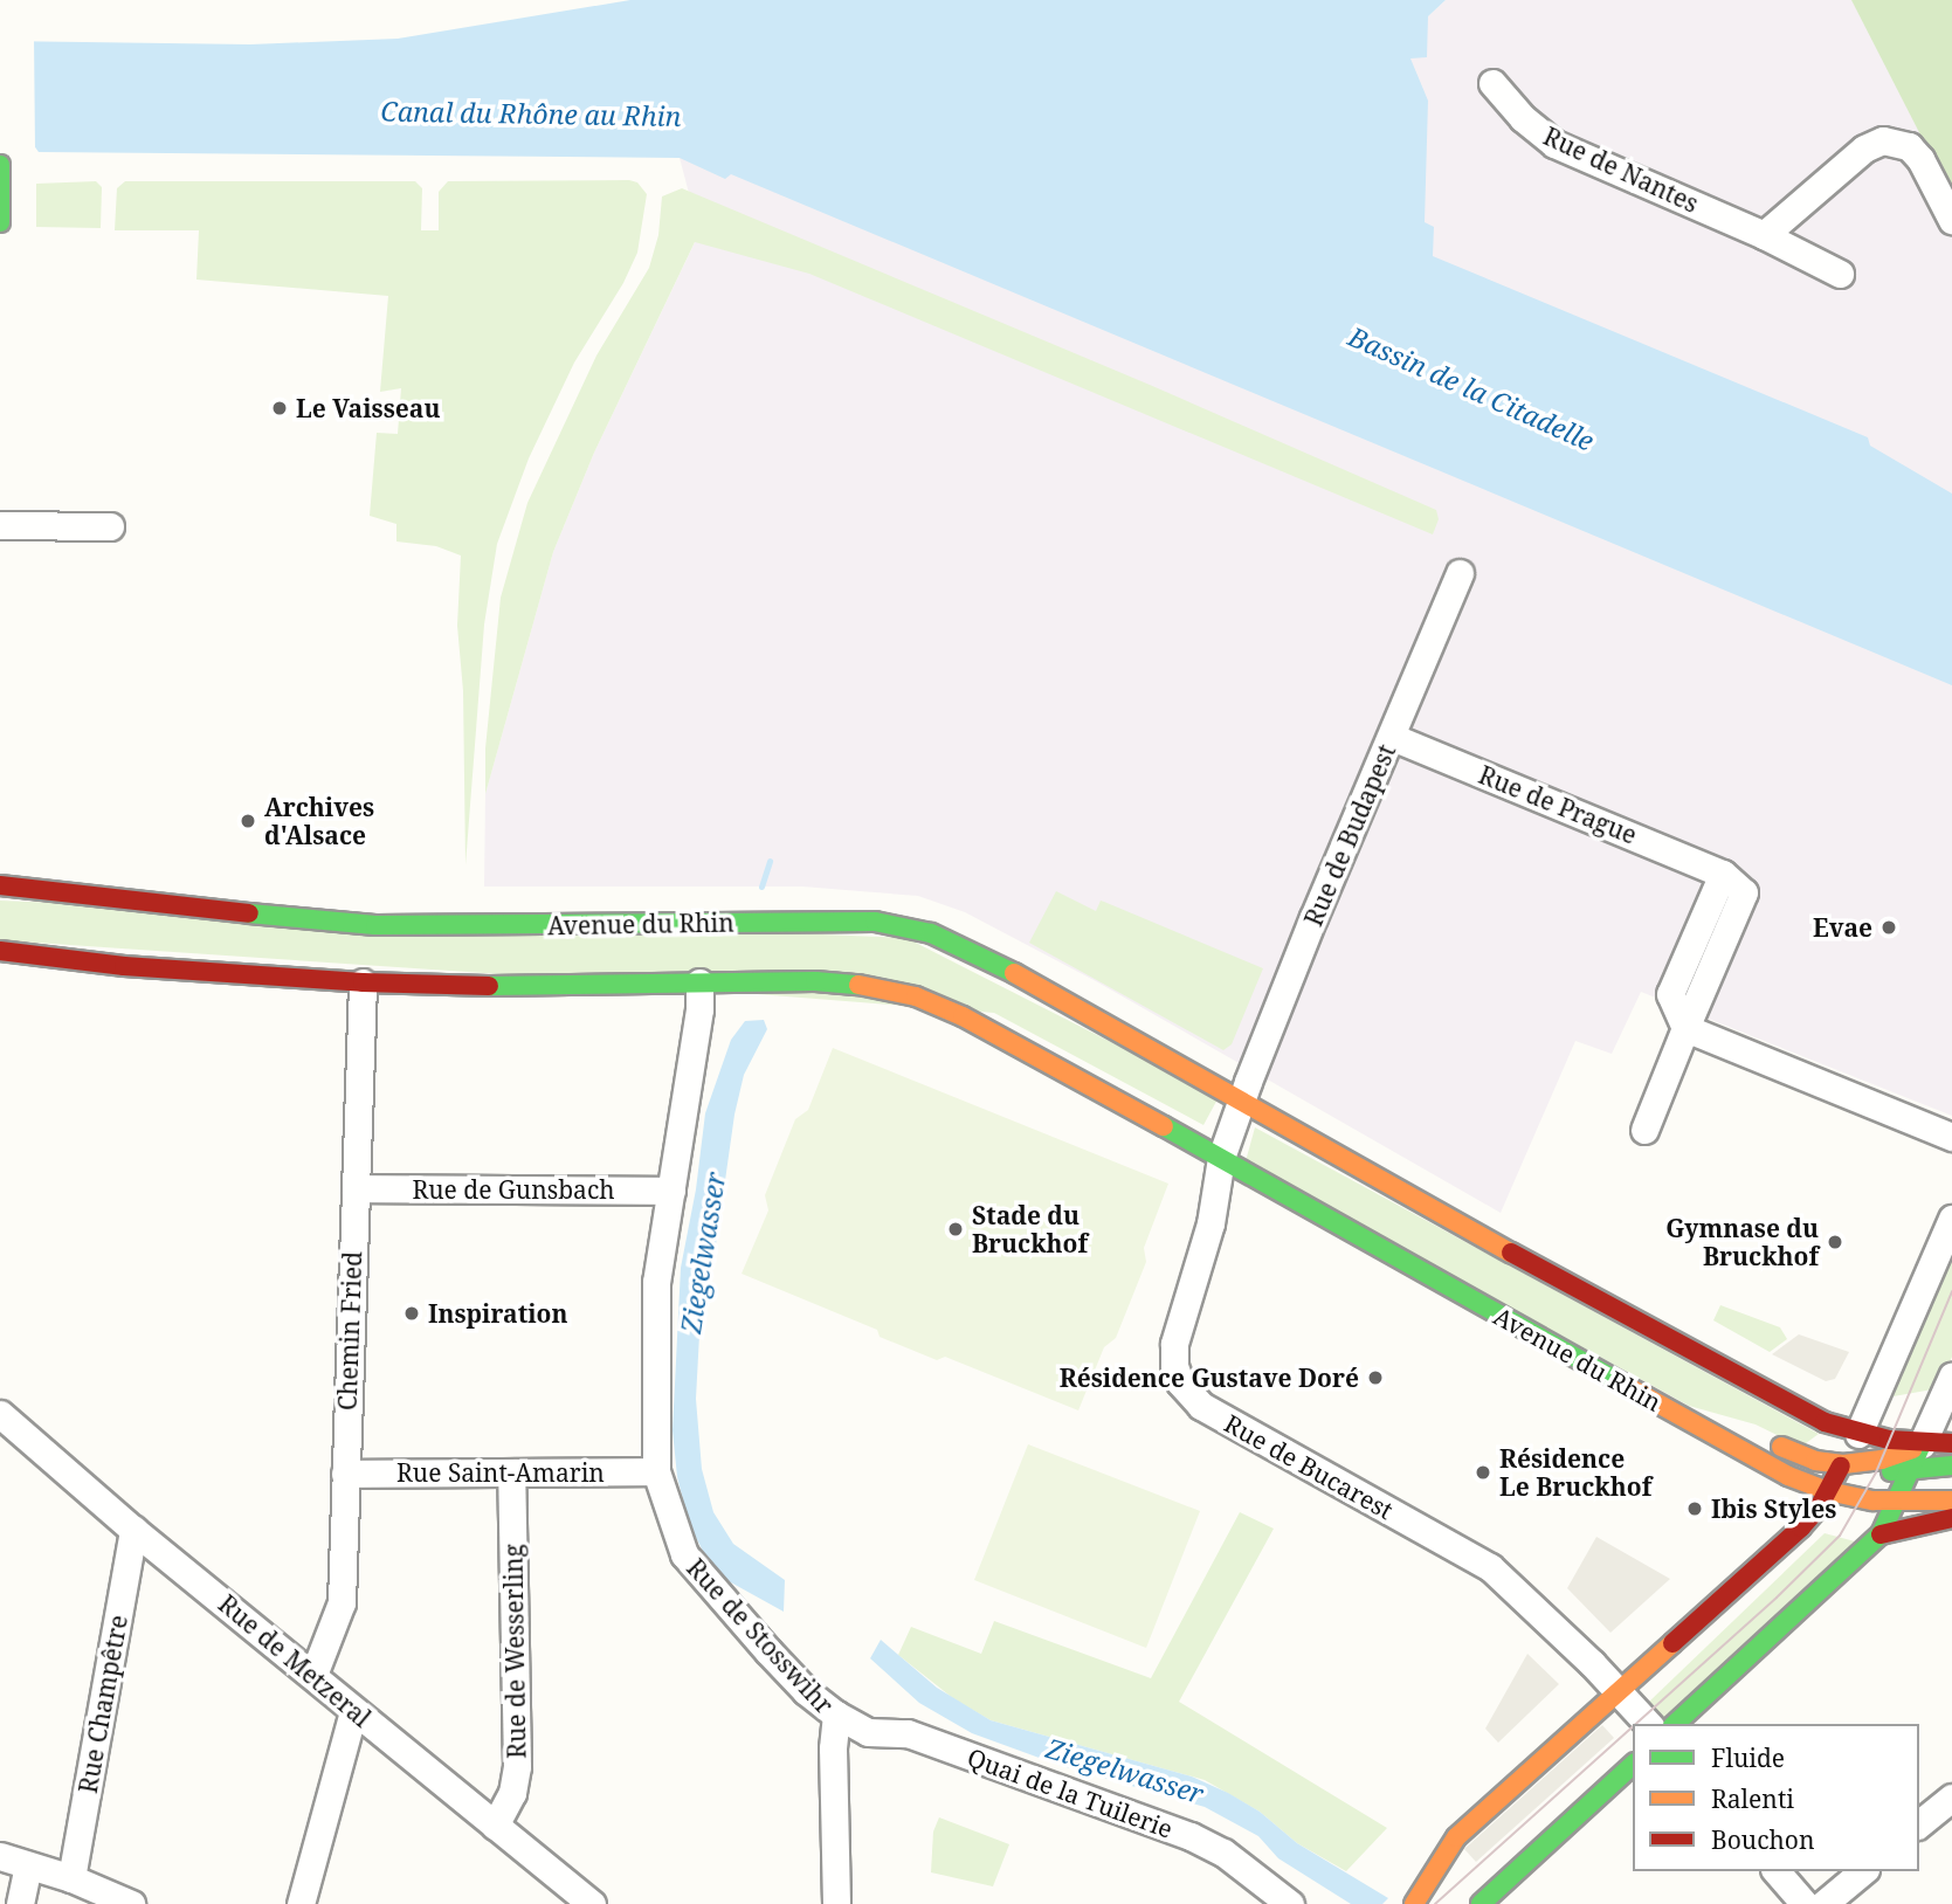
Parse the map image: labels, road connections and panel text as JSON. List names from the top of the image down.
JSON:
{
  "streets": {
    "main road": ["Avenue du Rhin"],
    "street": [
      "Rue de Nantes",
      "Rue de Prague",
      "Rue de Budapest",
      "Rue de Gunsbach",
      "Chemin Fried",
      "Rue de Bucarest",
      "Rue Saint-Amarin",
      "Rue de Stosswihr",
      "Rue de Wesserling",
      "Rue de Metzeral",
      "Rue Champêtre",
      "Quai de la Tuilerie"
    ]
  },
  "crossings": [
    ["Rue de Prague", "Rue de Budapest"],
    ["Rue de Budapest", "Avenue du Rhin"],
    ["Avenue du Rhin", "Chemin Fried"],
    ["Avenue du Rhin", "Rue de Bucarest"],
    ["Avenue du Rhin", "Rue de Stosswihr"],
    ["Rue de Gunsbach", "Chemin Fried"],
    ["Rue de Gunsbach", "Rue de Stosswihr"],
    ["Chemin Fried", "Rue Saint-Amarin"],
    ["Chemin Fried", "Rue de Metzeral"],
    ["Rue Saint-Amarin", "Rue de Stosswihr"],
    ["Rue Saint-Amarin", "Rue de Wesserling"],
    ["Rue de Stosswihr", "Quai de la Tuilerie"],
    ["Rue de Wesserling", "Rue de Metzeral"],
    ["Rue de Metzeral", "Rue Champêtre"]
  ],
  "water": ["Canal du Rhône au Rhin", "Bassin de la Citadelle", "Ziegelwasser"],
  "places": [
    "Le Vaisseau",
    "Archives d'Alsace",
    "Evae",
    "Stade du Bruckhof",
    "Gymnase du Bruckhof",
    "Inspiration",
    "Résidence Gustave Doré",
    "Résidence Le Bruckhof",
    "Ibis Styles"
  ],
  "legend": ["Fluide", "Ralenti", "Bouchon"]
}
